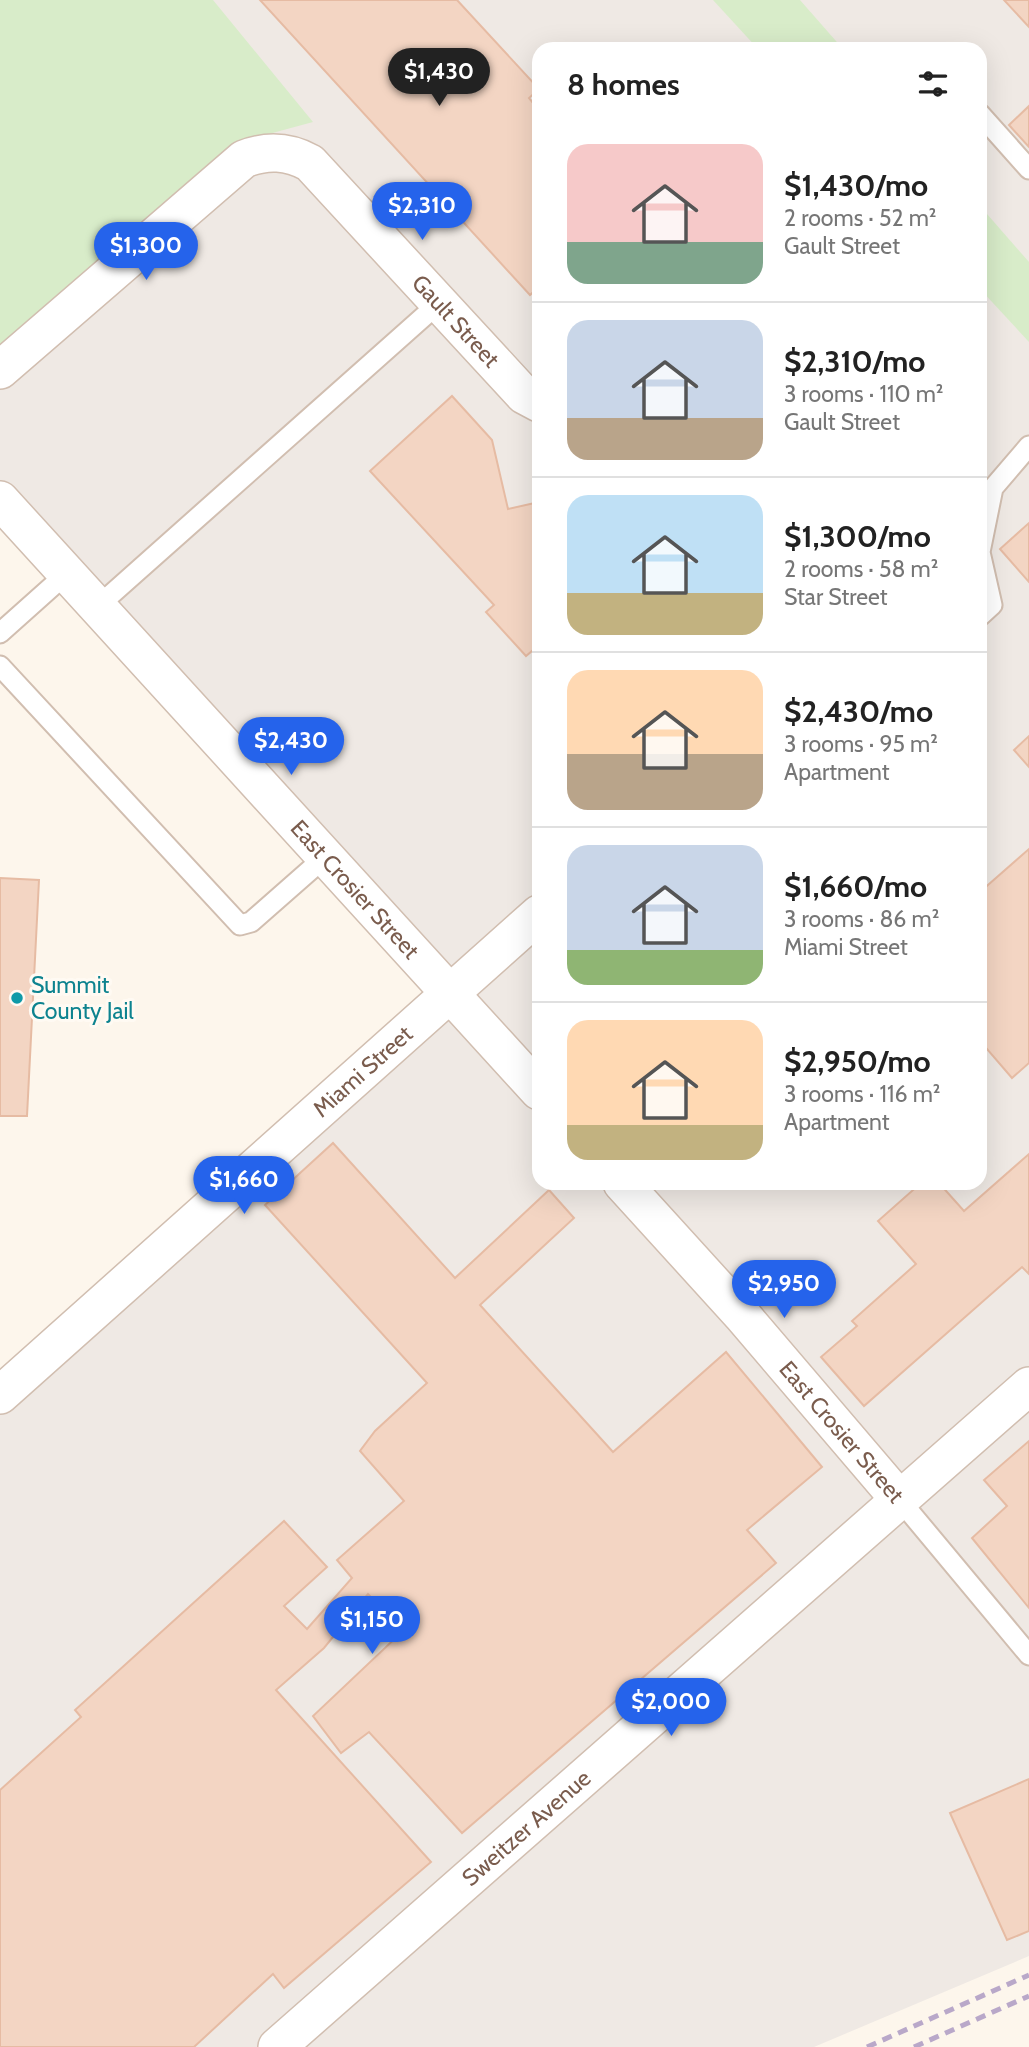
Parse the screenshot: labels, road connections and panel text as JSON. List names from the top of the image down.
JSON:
{
  "streets": {
    "street": [
      "Gault Street",
      "East Crosier Street",
      "Miami Street",
      "Sweitzer Avenue"
    ]
  },
  "crossings": [
    ["East Crosier Street", "Miami Street"],
    ["East Crosier Street", "Sweitzer Avenue"]
  ],
  "places": ["Summit County Jail"],
  "page": {
    "heading": "8 homes",
    "price": [
      "$1,430",
      "$2,310",
      "$1,300",
      "$2,430",
      "$1,660",
      "$2,950",
      "$1,150",
      "$2,000"
    ],
    "list": [
      {
        "name": "$1,430/mo",
        "note": "2 rooms · 52 m² · Gault Street"
      },
      {
        "name": "$2,310/mo",
        "note": "3 rooms · 110 m² · Gault Street"
      },
      {
        "name": "$1,300/mo",
        "note": "2 rooms · 58 m² · Star Street"
      },
      {
        "name": "$2,430/mo",
        "note": "3 rooms · 95 m² · Apartment"
      },
      {
        "name": "$1,660/mo",
        "note": "3 rooms · 86 m² · Miami Street"
      },
      {
        "name": "$2,950/mo",
        "note": "3 rooms · 116 m² · Apartment"
      }
    ]
  }
}
